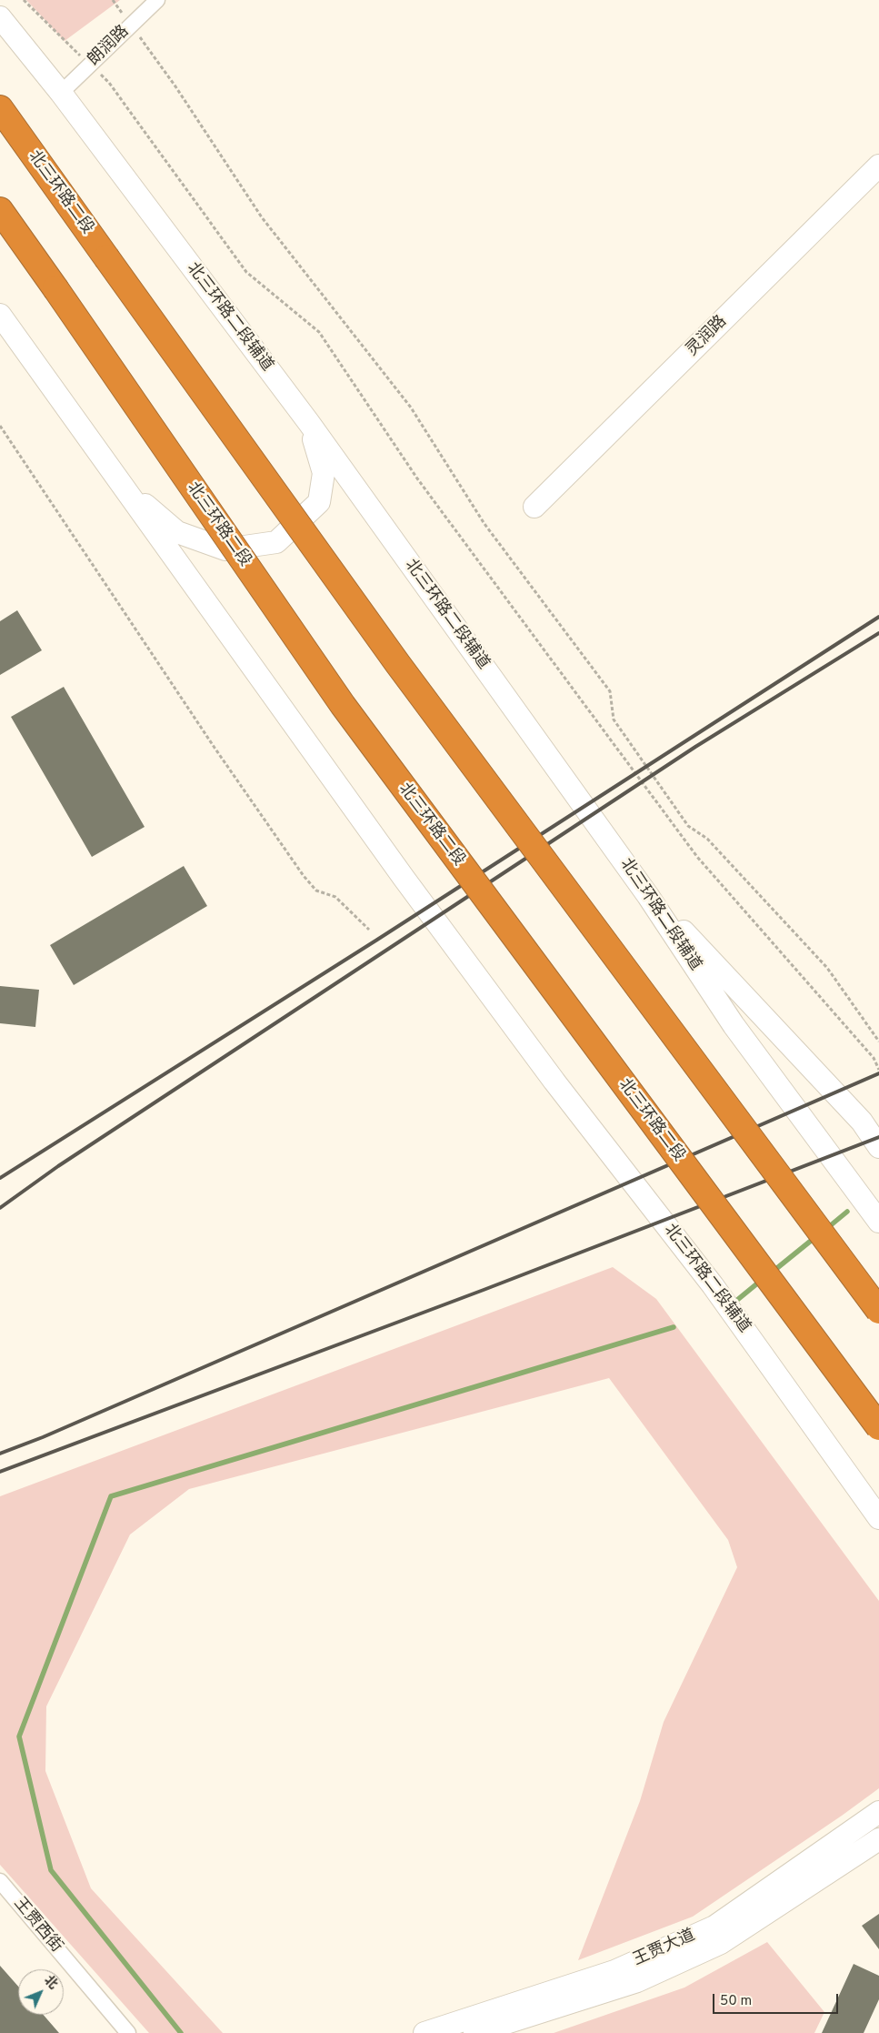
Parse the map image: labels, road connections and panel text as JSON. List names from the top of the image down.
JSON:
{
  "streets": {
    "highway": ["北三环路二段"],
    "main road": ["北三环路二段辅道", "灵润路", "王贾大道"],
    "street": ["朗润路", "王贾西街"]
  },
  "crossings": [
    ["朗润路", "北三环路二段辅道"]
  ],
  "scale_bar": "50 m",
  "north": "top right"
}
